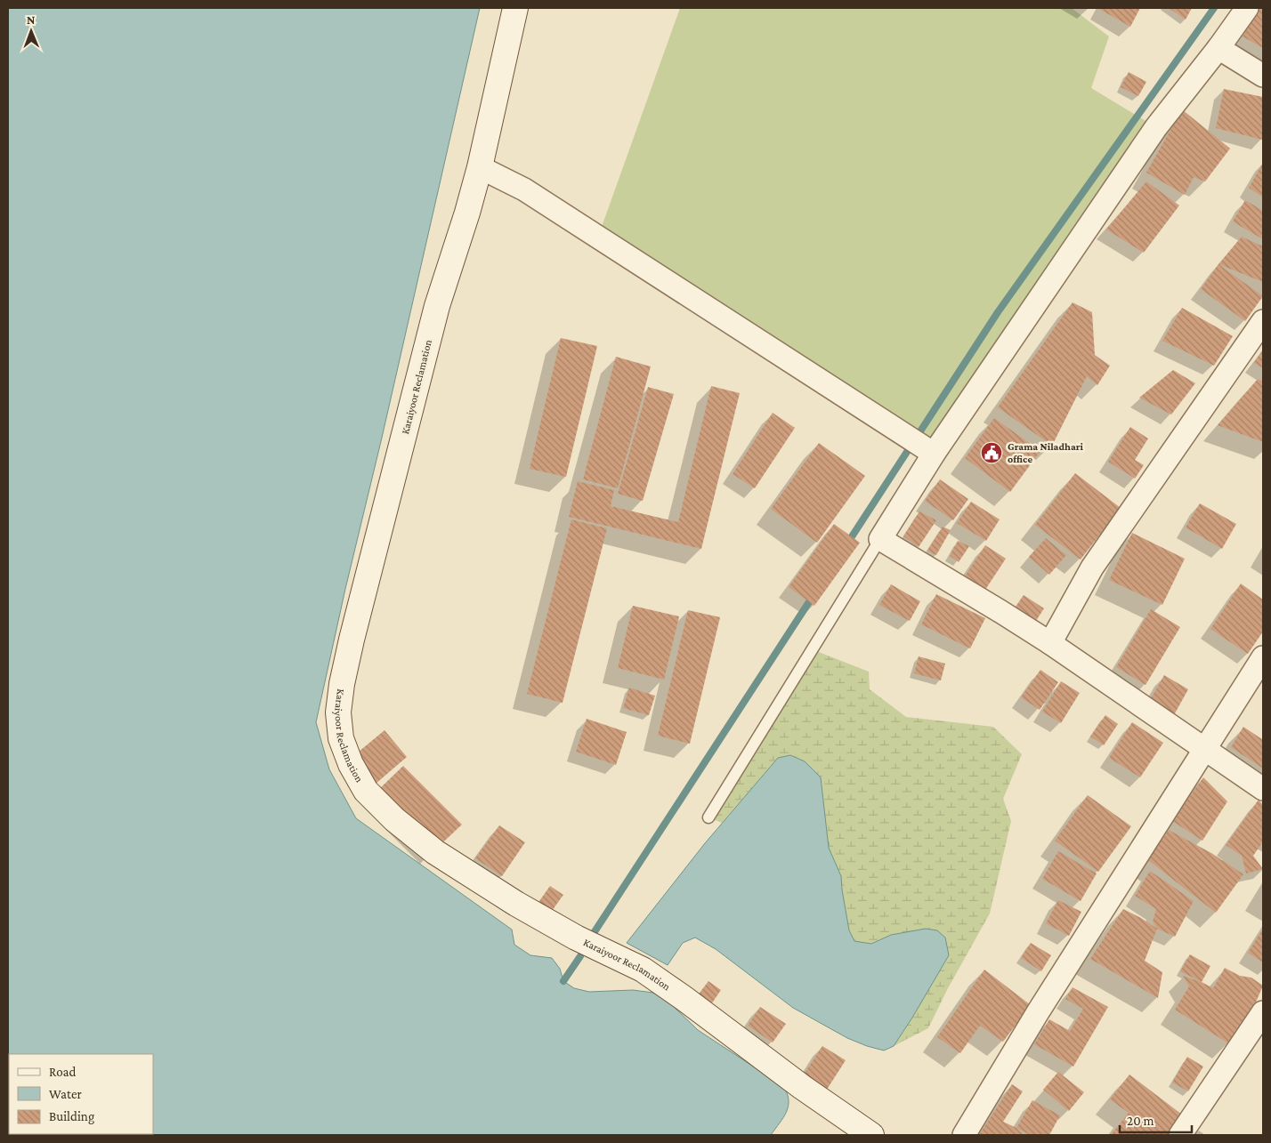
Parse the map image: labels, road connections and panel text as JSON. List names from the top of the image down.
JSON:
{
  "streets": {
    "main road": ["Karaiyoor Reclamation"]
  },
  "places": {
    "public building": ["Grama Niladhari office"]
  },
  "legend": ["Road", "Water", "Building"],
  "scale_bar": "20 m",
  "north": "top"
}
